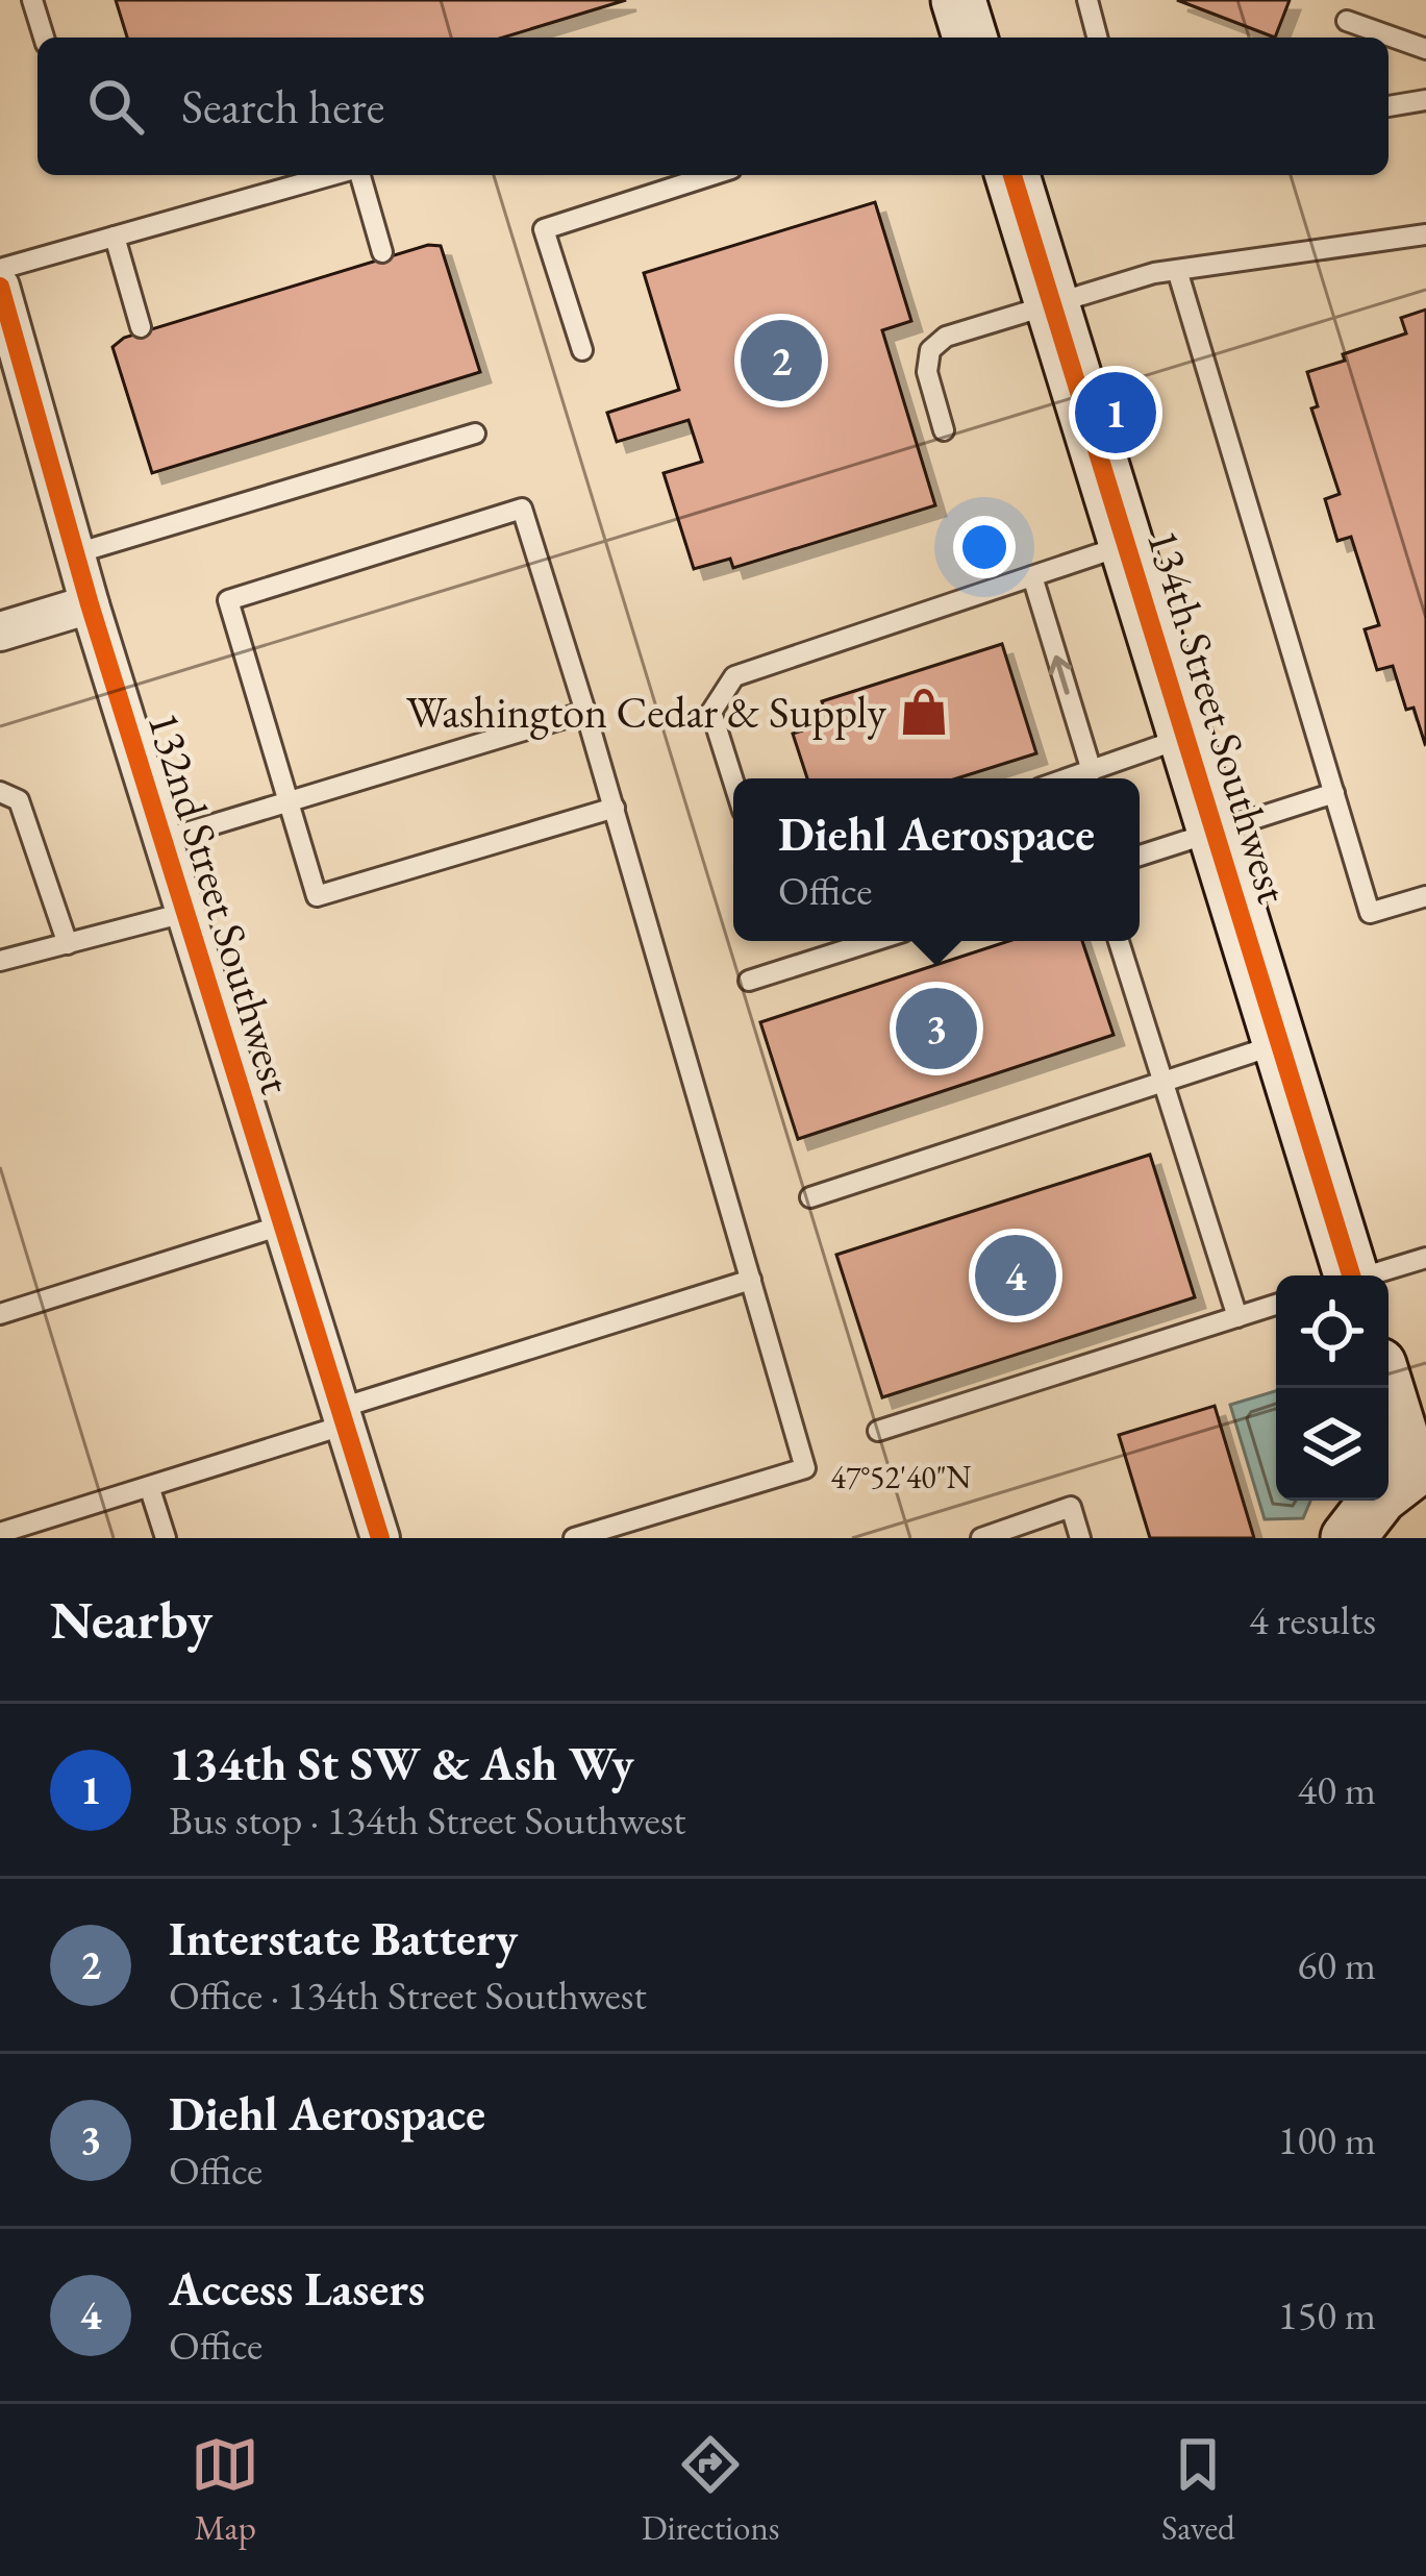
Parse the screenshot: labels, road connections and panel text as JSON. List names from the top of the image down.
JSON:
{
  "streets": {
    "street": ["134th Street Southwest", "132nd Street Southwest"]
  },
  "places": {
    "shop": ["Washington Cedar & Supply"]
  },
  "page": {
    "search": "Search here",
    "pins": [
      "2",
      "1",
      "3",
      "4"
    ],
    "popup": ["Diehl Aerospace", "Office"],
    "heading": ["Nearby", "4 results"],
    "list": [
      {
        "mark": "1",
        "name": "134th St SW & Ash Wy",
        "note": "Bus stop · 134th Street Southwest",
        "value": "40 m"
      },
      {
        "mark": "2",
        "name": "Interstate Battery",
        "note": "Office · 134th Street Southwest",
        "value": "60 m"
      },
      {
        "mark": "3",
        "name": "Diehl Aerospace",
        "note": "Office",
        "value": "100 m"
      },
      {
        "mark": "4",
        "name": "Access Lasers",
        "note": "Office",
        "value": "150 m"
      }
    ],
    "nav": ["Map", "Directions", "Saved"]
  },
  "coordinates": ["47°52'40\"N"]
}
